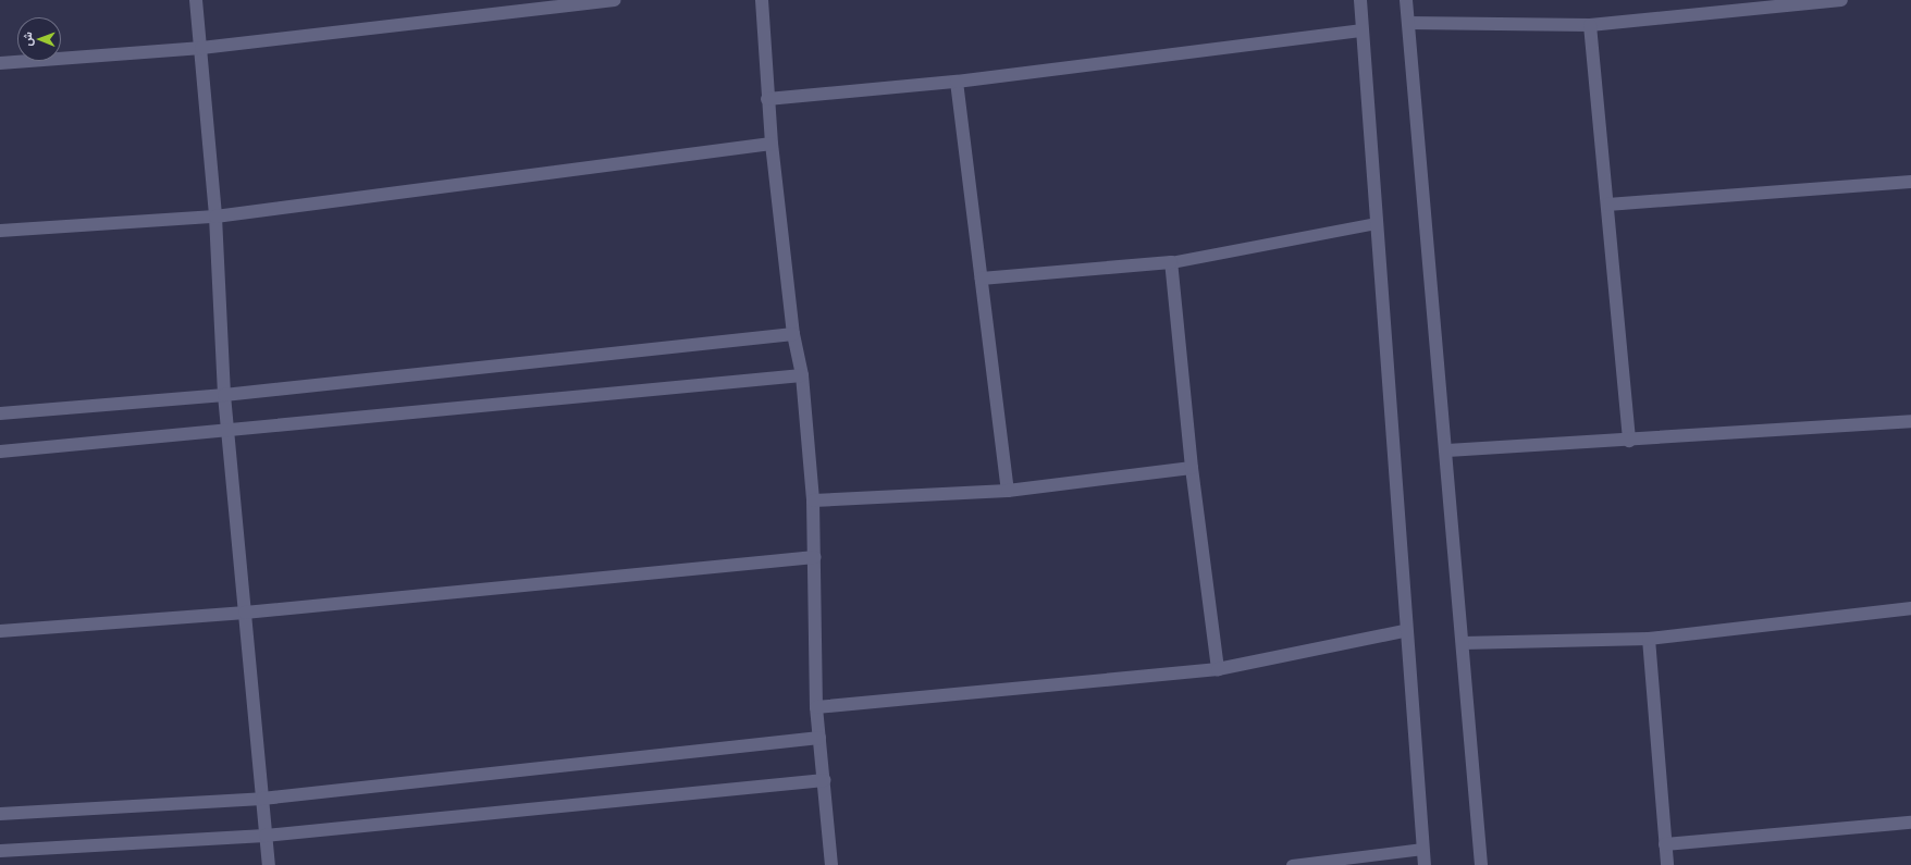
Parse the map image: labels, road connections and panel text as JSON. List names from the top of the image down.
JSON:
{
  "north": "left"
}
